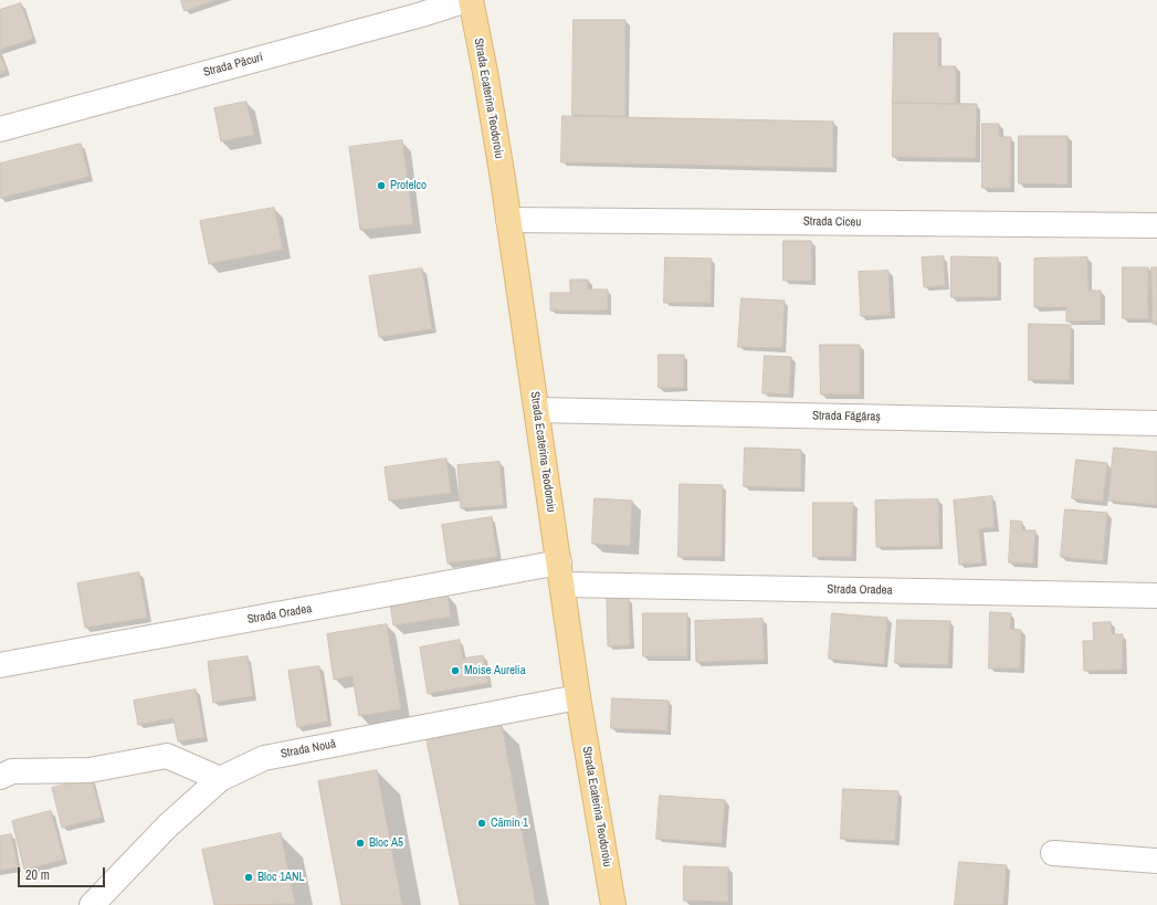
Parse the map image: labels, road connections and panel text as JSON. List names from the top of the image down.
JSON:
{
  "streets": {
    "main road": ["Strada Ecaterina Teodoroiu"],
    "street": [
      "Strada Păcuri",
      "Strada Ciceu",
      "Strada Făgăraș",
      "Strada Oradea",
      "Strada Nouă"
    ]
  },
  "crossings": [
    ["Strada Ecaterina Teodoroiu", "Strada Ciceu"],
    ["Strada Ecaterina Teodoroiu", "Strada Făgăraș"],
    ["Strada Ecaterina Teodoroiu", "Strada Oradea"],
    ["Strada Ecaterina Teodoroiu", "Strada Nouă"]
  ],
  "places": [
    "Protelco",
    "Moise Aurelia",
    "Cămin 1",
    "Bloc A5",
    "Bloc 1ANL"
  ],
  "scale_bar": "20 m"
}
